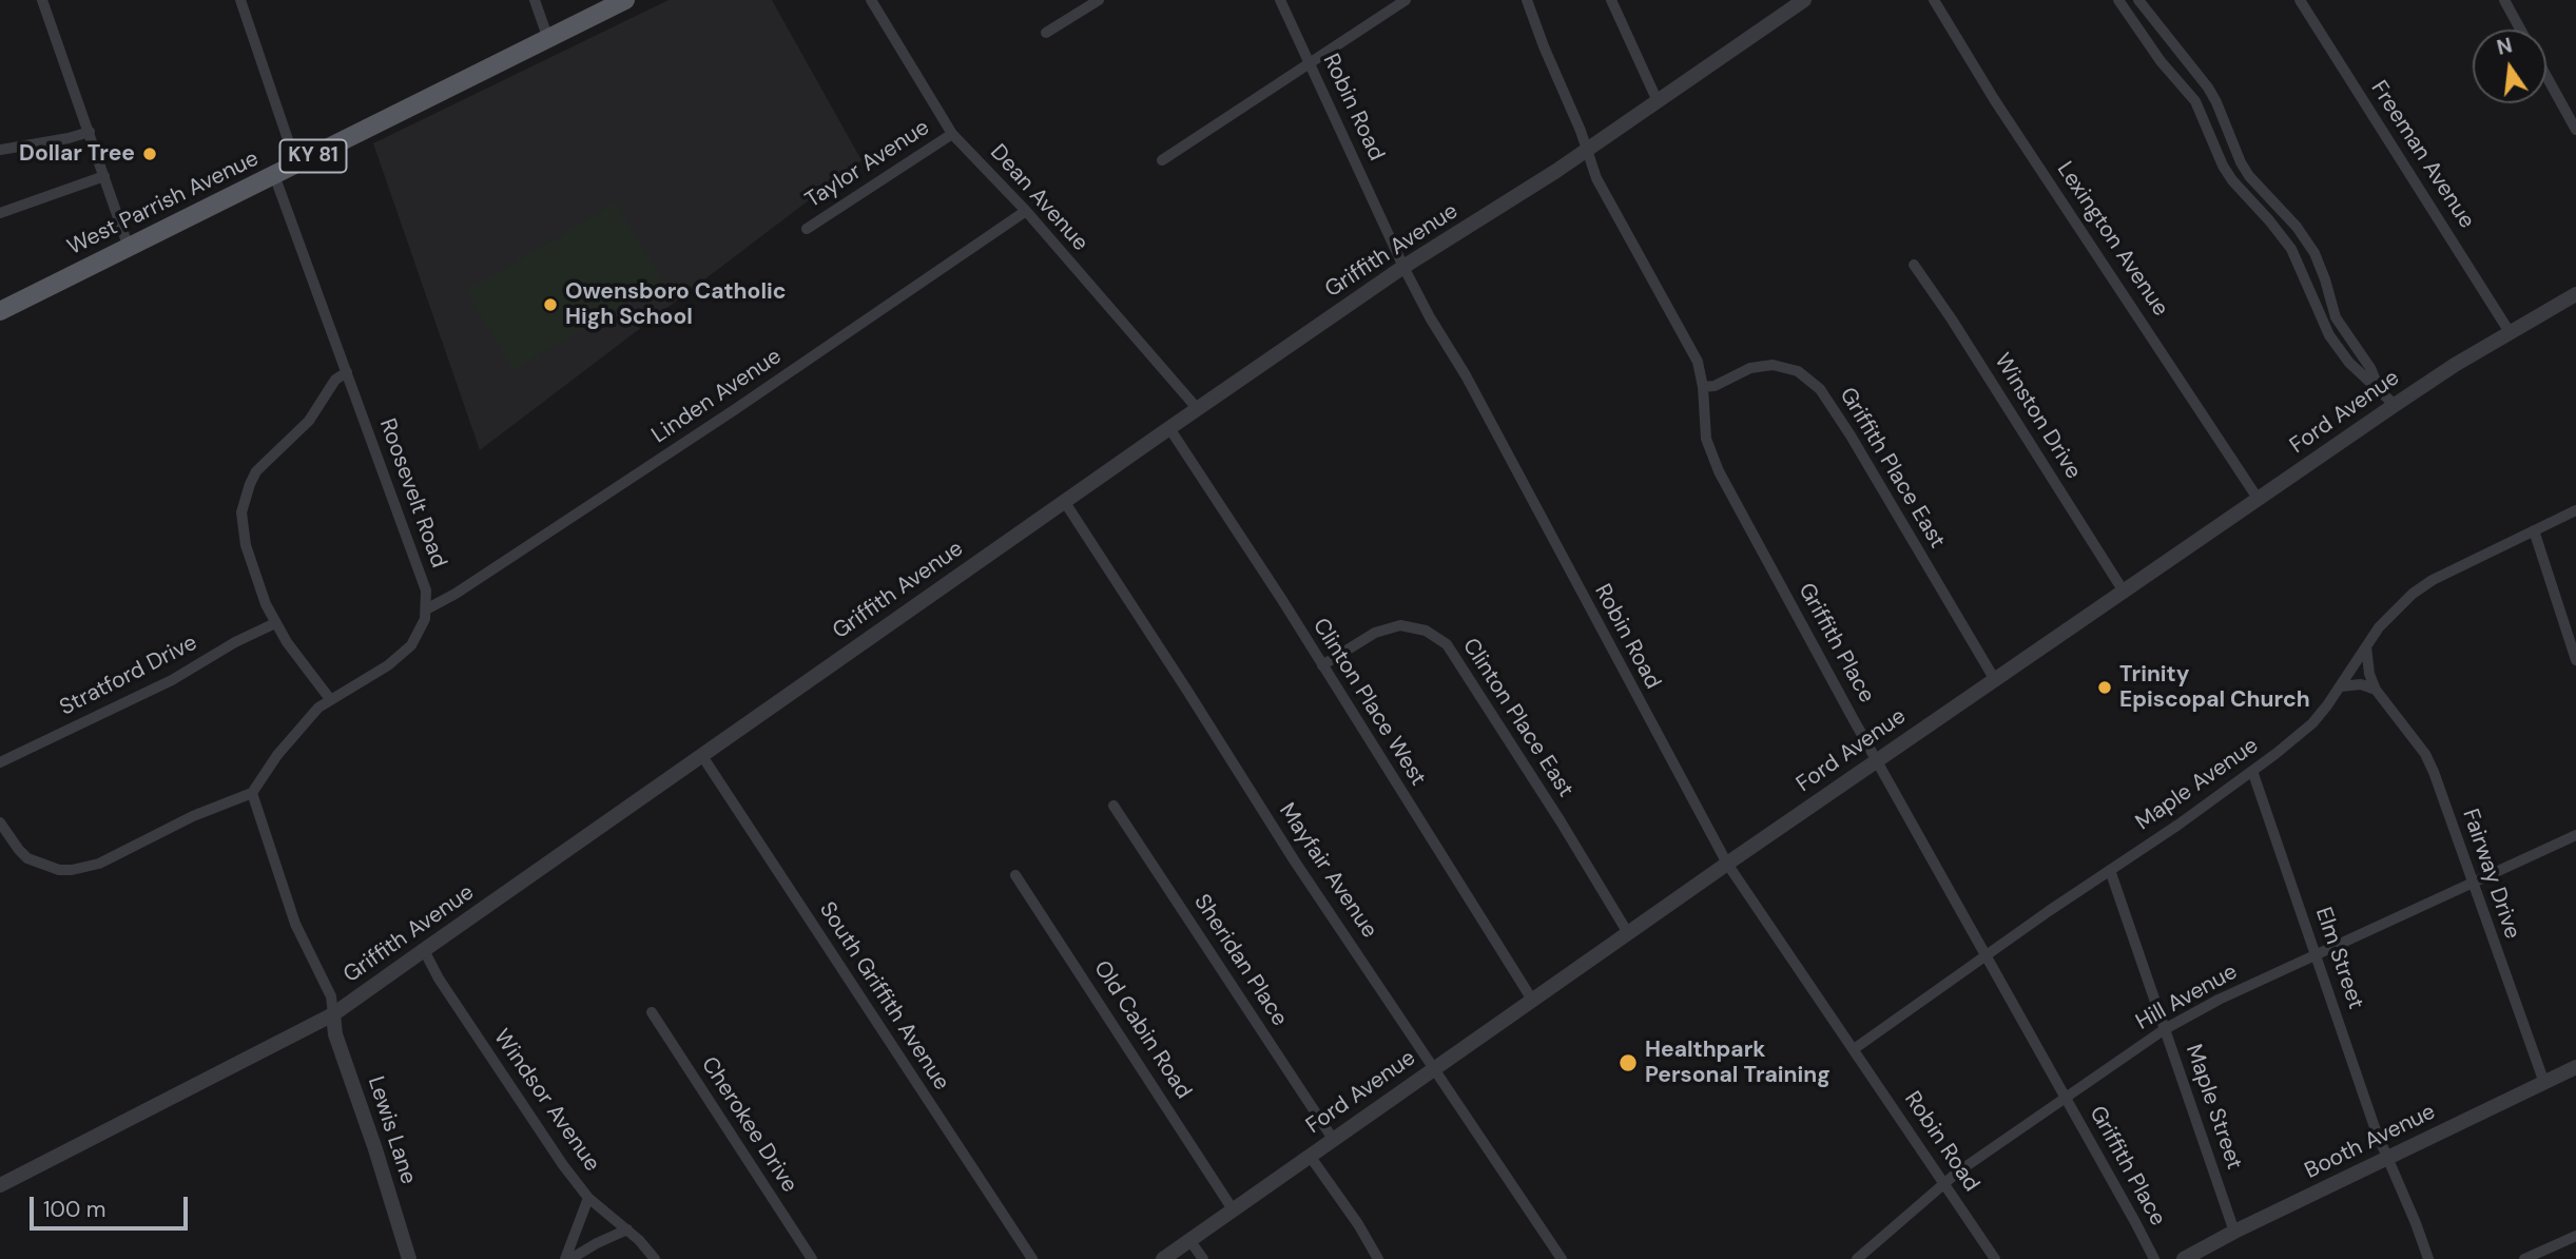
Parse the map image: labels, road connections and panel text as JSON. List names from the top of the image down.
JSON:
{
  "streets": {
    "main road": ["KY 81", "West Parrish Avenue"],
    "street": [
      "Robin Road",
      "Freeman Avenue",
      "Taylor Avenue",
      "Dean Avenue",
      "Lexington Avenue",
      "Griffith Avenue",
      "Linden Avenue",
      "Ford Avenue",
      "Winston Drive",
      "Griffith Place East",
      "Roosevelt Road",
      "Griffith Place",
      "Stratford Drive",
      "Clinton Place West",
      "Clinton Place East",
      "Maple Avenue",
      "Mayfair Avenue",
      "Fairway Drive",
      "Elm Street",
      "Sheridan Place",
      "South Griffith Avenue",
      "Hill Avenue",
      "Old Cabin Road",
      "Windsor Avenue",
      "Maple Street",
      "Cherokee Drive",
      "Lewis Lane",
      "Booth Avenue"
    ]
  },
  "crossings": [
    ["Robin Road", "Griffith Avenue"],
    ["Robin Road", "Ford Avenue"],
    ["Robin Road", "Maple Avenue"],
    ["Robin Road", "Hill Avenue"],
    ["Freeman Avenue", "Ford Avenue"],
    ["Taylor Avenue", "Dean Avenue"],
    ["Dean Avenue", "Griffith Avenue"],
    ["Dean Avenue", "Linden Avenue"],
    ["West Parrish Avenue", "Roosevelt Road"],
    ["Lexington Avenue", "Ford Avenue"],
    ["Griffith Avenue", "Griffith Place"],
    ["Griffith Avenue", "Clinton Place West"],
    ["Griffith Avenue", "Mayfair Avenue"],
    ["Griffith Avenue", "South Griffith Avenue"],
    ["Griffith Avenue", "Windsor Avenue"],
    ["Griffith Avenue", "Lewis Lane"],
    ["Linden Avenue", "Roosevelt Road"],
    ["Ford Avenue", "Winston Drive"],
    ["Ford Avenue", "Griffith Place East"],
    ["Ford Avenue", "Griffith Place"],
    ["Ford Avenue", "Clinton Place West"],
    ["Ford Avenue", "Clinton Place East"],
    ["Ford Avenue", "Mayfair Avenue"],
    ["Ford Avenue", "Sheridan Place"],
    ["Ford Avenue", "Old Cabin Road"],
    ["Griffith Place East", "Griffith Place"],
    ["Griffith Place", "Maple Avenue"],
    ["Griffith Place", "Hill Avenue"],
    ["Clinton Place West", "Clinton Place East"],
    ["Maple Avenue", "Fairway Drive"],
    ["Maple Avenue", "Elm Street"],
    ["Maple Avenue", "Maple Street"],
    ["Fairway Drive", "Hill Avenue"],
    ["Fairway Drive", "Booth Avenue"],
    ["Elm Street", "Hill Avenue"],
    ["Elm Street", "Booth Avenue"],
    ["Hill Avenue", "Maple Street"],
    ["Maple Street", "Booth Avenue"]
  ],
  "places": [
    "Dollar Tree",
    "Owensboro Catholic High School",
    "Trinity Episcopal Church",
    "Healthpark Personal Training"
  ],
  "scale_bar": "100 m",
  "north": "top"
}
